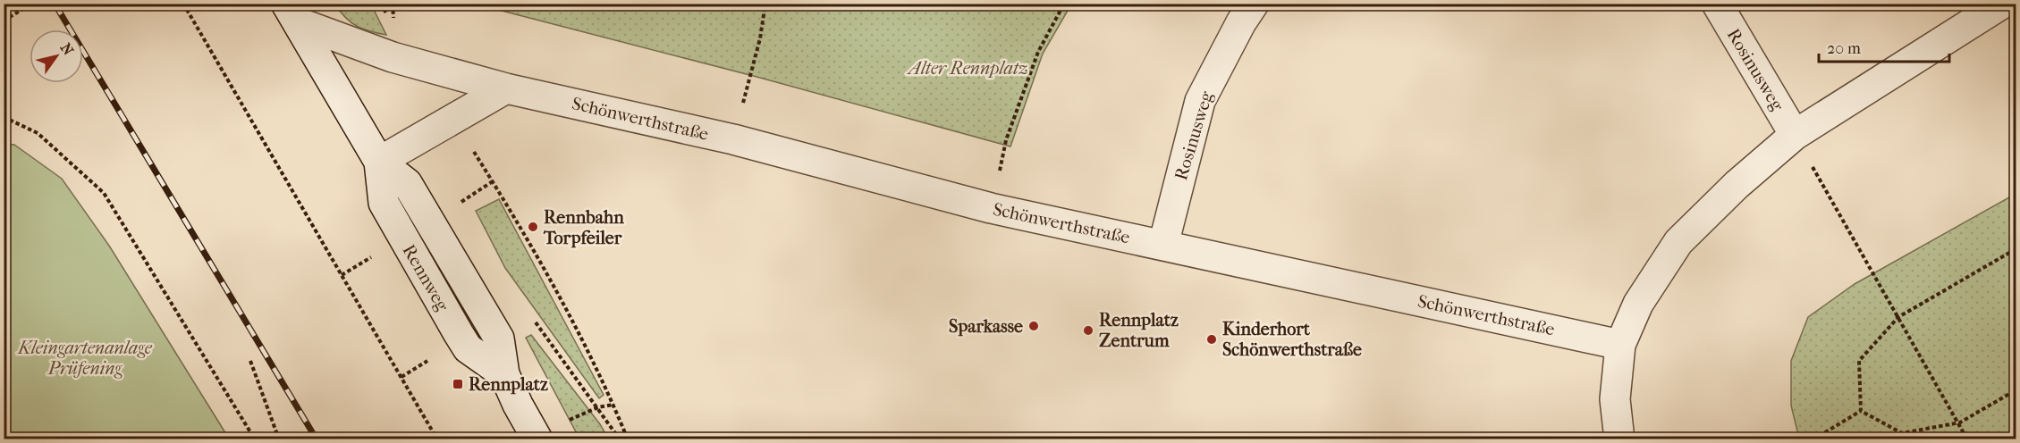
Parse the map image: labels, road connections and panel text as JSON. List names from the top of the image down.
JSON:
{
  "streets": {
    "street": ["Rosinusweg", "Schönwerthstraße", "Rennweg"]
  },
  "crossings": [
    ["Rosinusweg", "Schönwerthstraße"],
    ["Schönwerthstraße", "Rennweg"]
  ],
  "parks": ["Alter Rennplatz", "Kleingartenanlage Prüfening"],
  "places": {
    "other": [
      "Rennbahn Torpfeiler",
      "Sparkasse",
      "Rennplatz Zentrum",
      "Kinderhort Schönwerthstraße"
    ],
    "transit": ["Rennplatz"]
  },
  "scale_bar": "20 m",
  "north": "top right"
}
